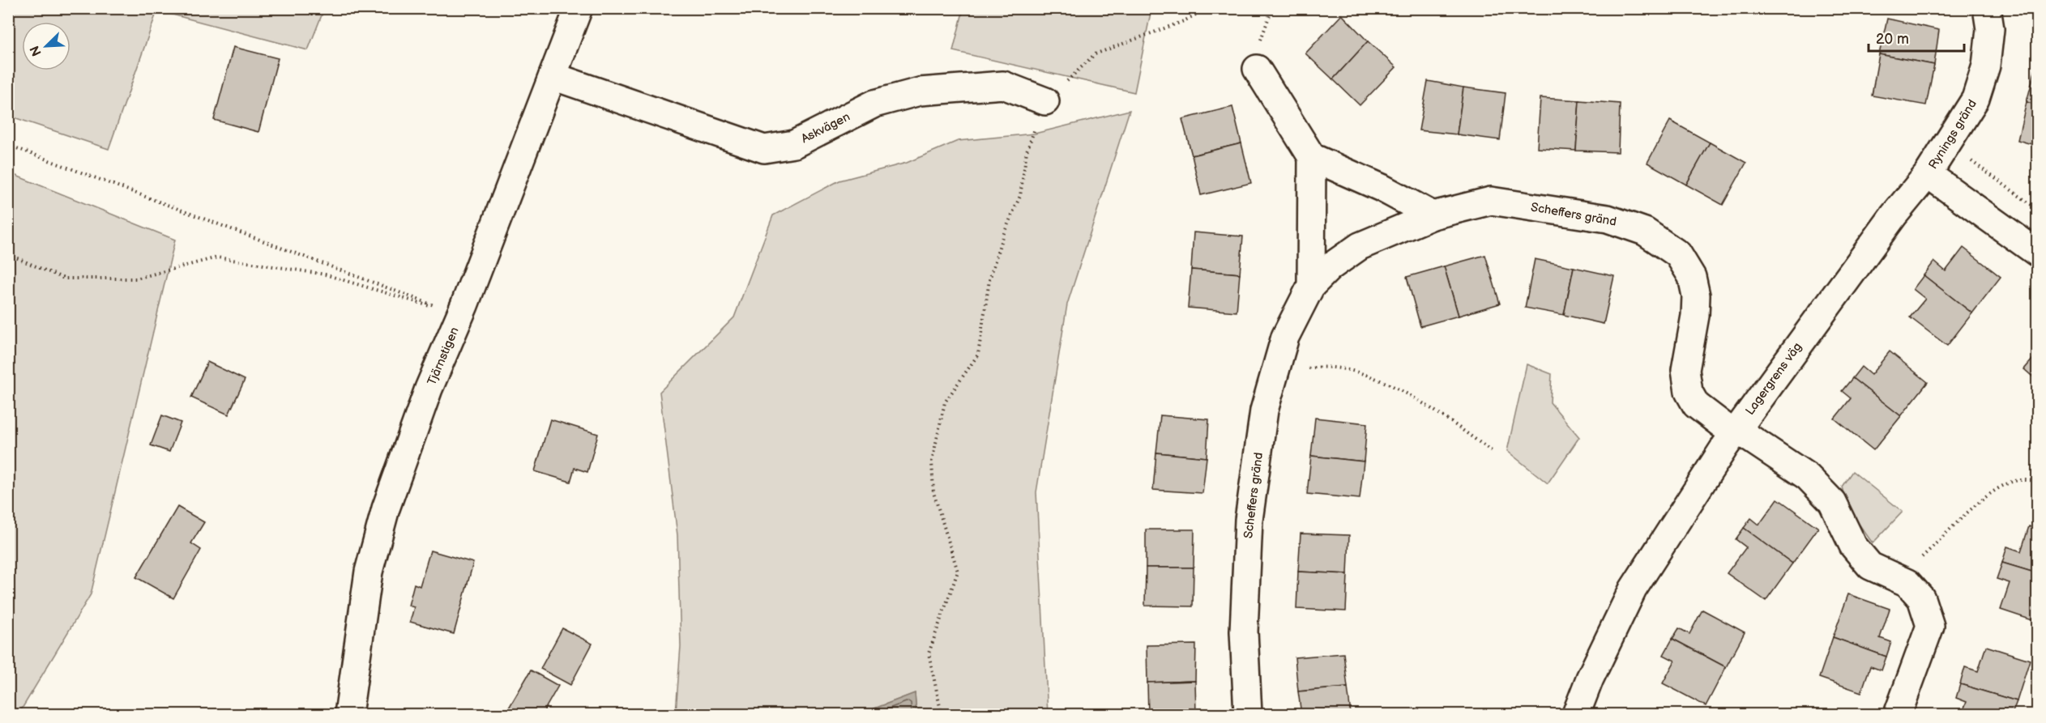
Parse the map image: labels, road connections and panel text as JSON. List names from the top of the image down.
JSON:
{
  "streets": {
    "street": [
      "Askvägen",
      "Rynings gränd",
      "Scheffers gränd",
      "Tjärnstigen",
      "Lagergrens väg"
    ]
  },
  "crossings": [
    ["Askvägen", "Tjärnstigen"],
    ["Rynings gränd", "Lagergrens väg"],
    ["Scheffers gränd", "Lagergrens väg"]
  ],
  "scale_bar": "20 m",
  "north": "bottom left"
}
